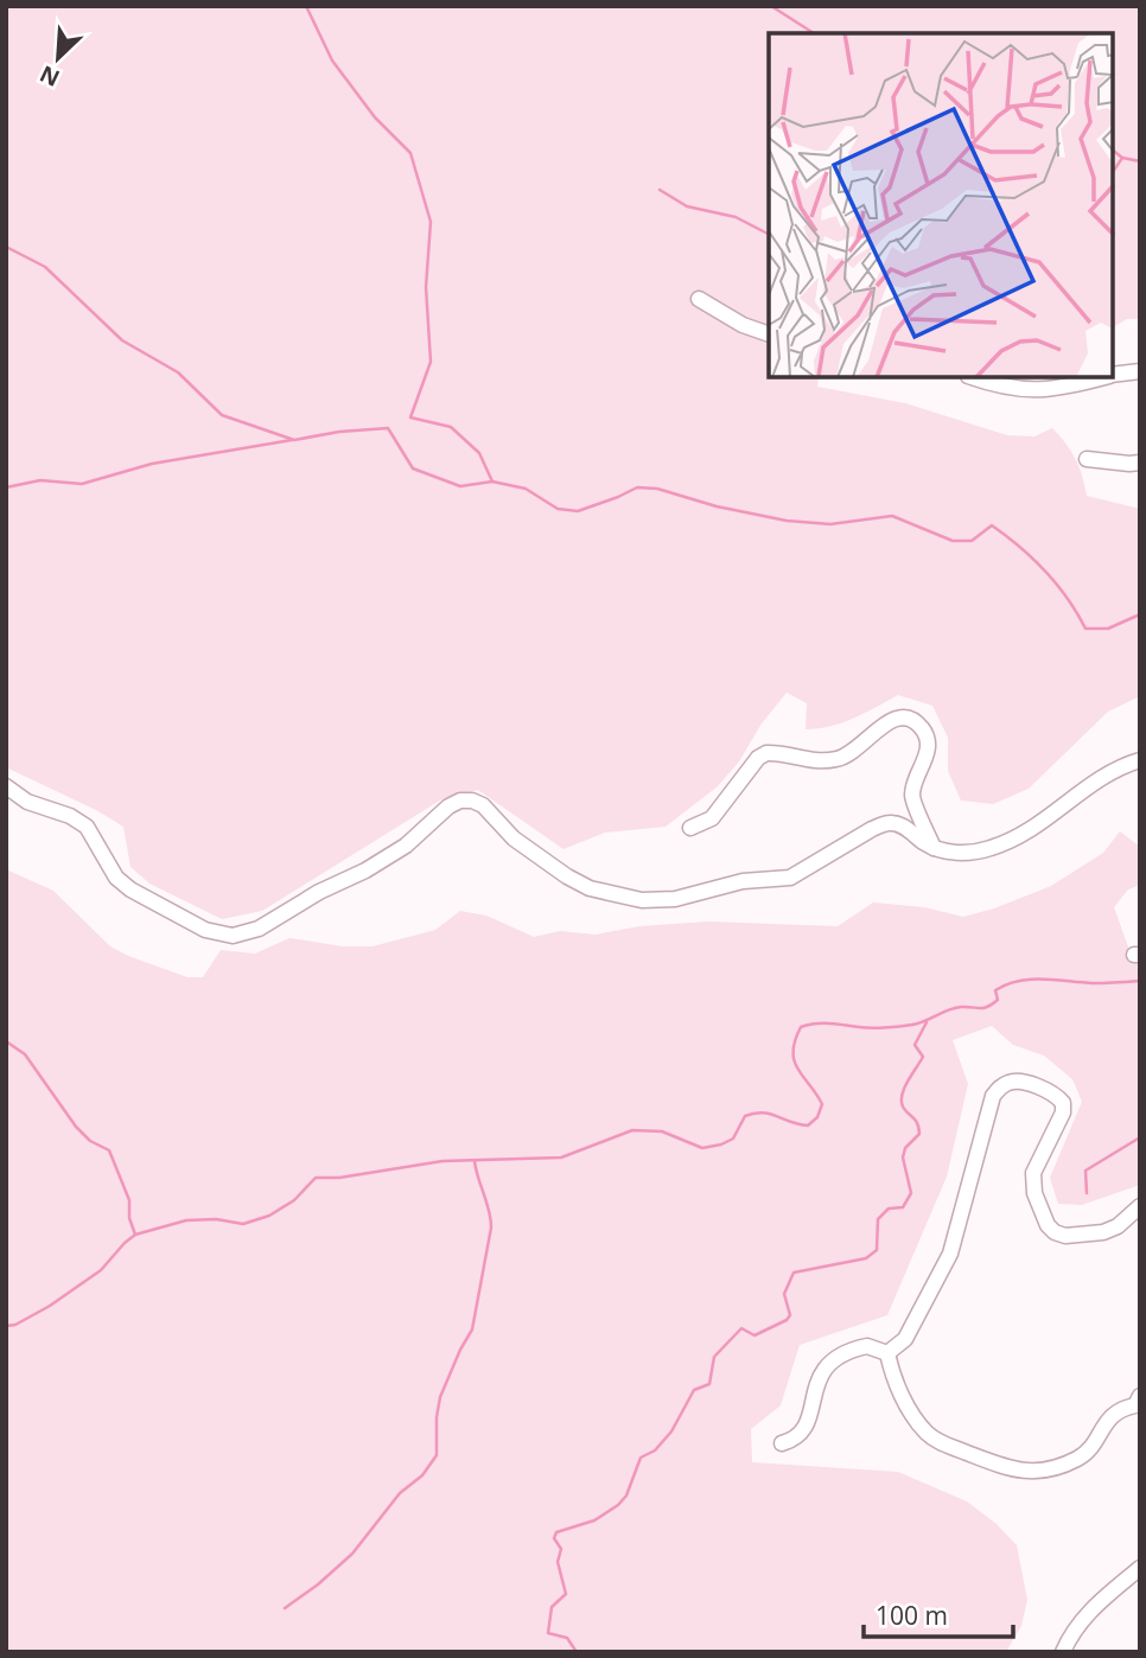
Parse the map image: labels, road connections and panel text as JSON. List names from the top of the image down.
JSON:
{
  "scale_bar": "100 m",
  "north": "bottom left"
}
